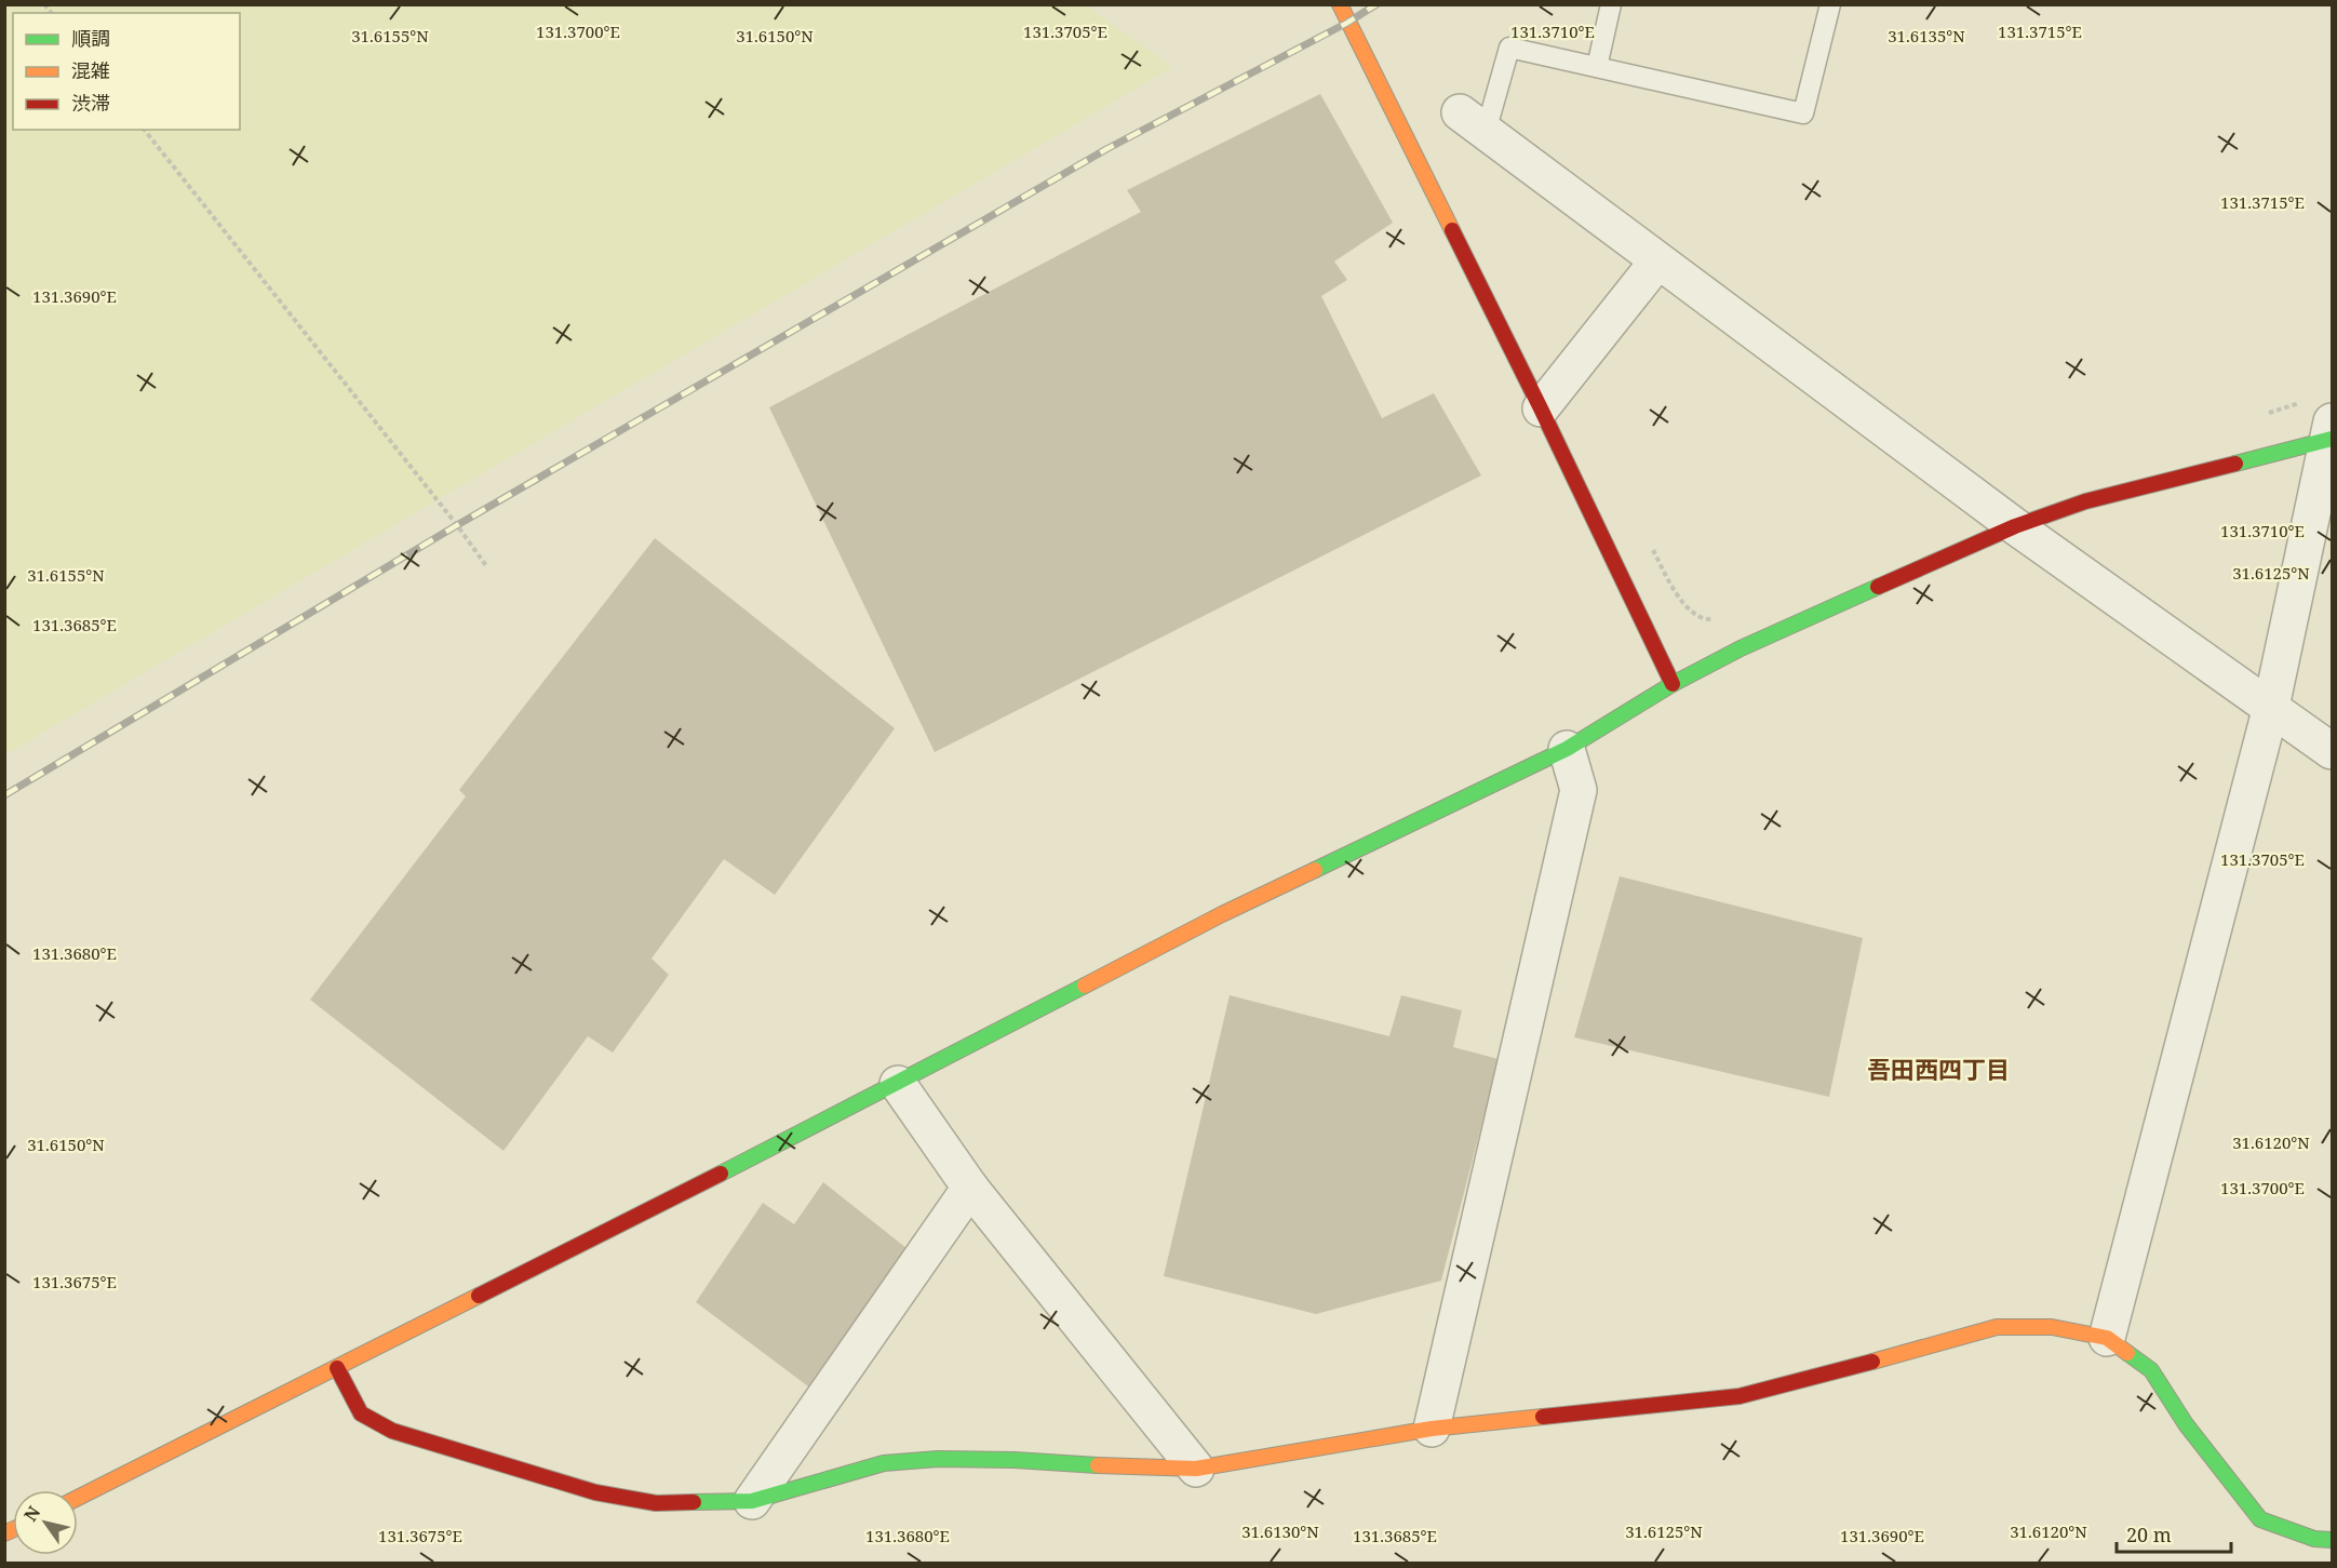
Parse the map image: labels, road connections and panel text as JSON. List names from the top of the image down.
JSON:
{
  "districts": ["吾田西四丁目"],
  "legend": ["順調", "混雑", "渋滞"],
  "scale_bar": "20 m",
  "north": "top left",
  "coordinates": [
    "131.3700°E",
    "131.3705°E",
    "131.3710°E",
    "131.3715°E",
    "31.6155°N",
    "31.6150°N",
    "31.6135°N",
    "131.3690°E",
    "31.6125°N",
    "131.3685°E",
    "131.3680°E",
    "31.6120°N",
    "131.3675°E",
    "31.6130°N"
  ]
}
